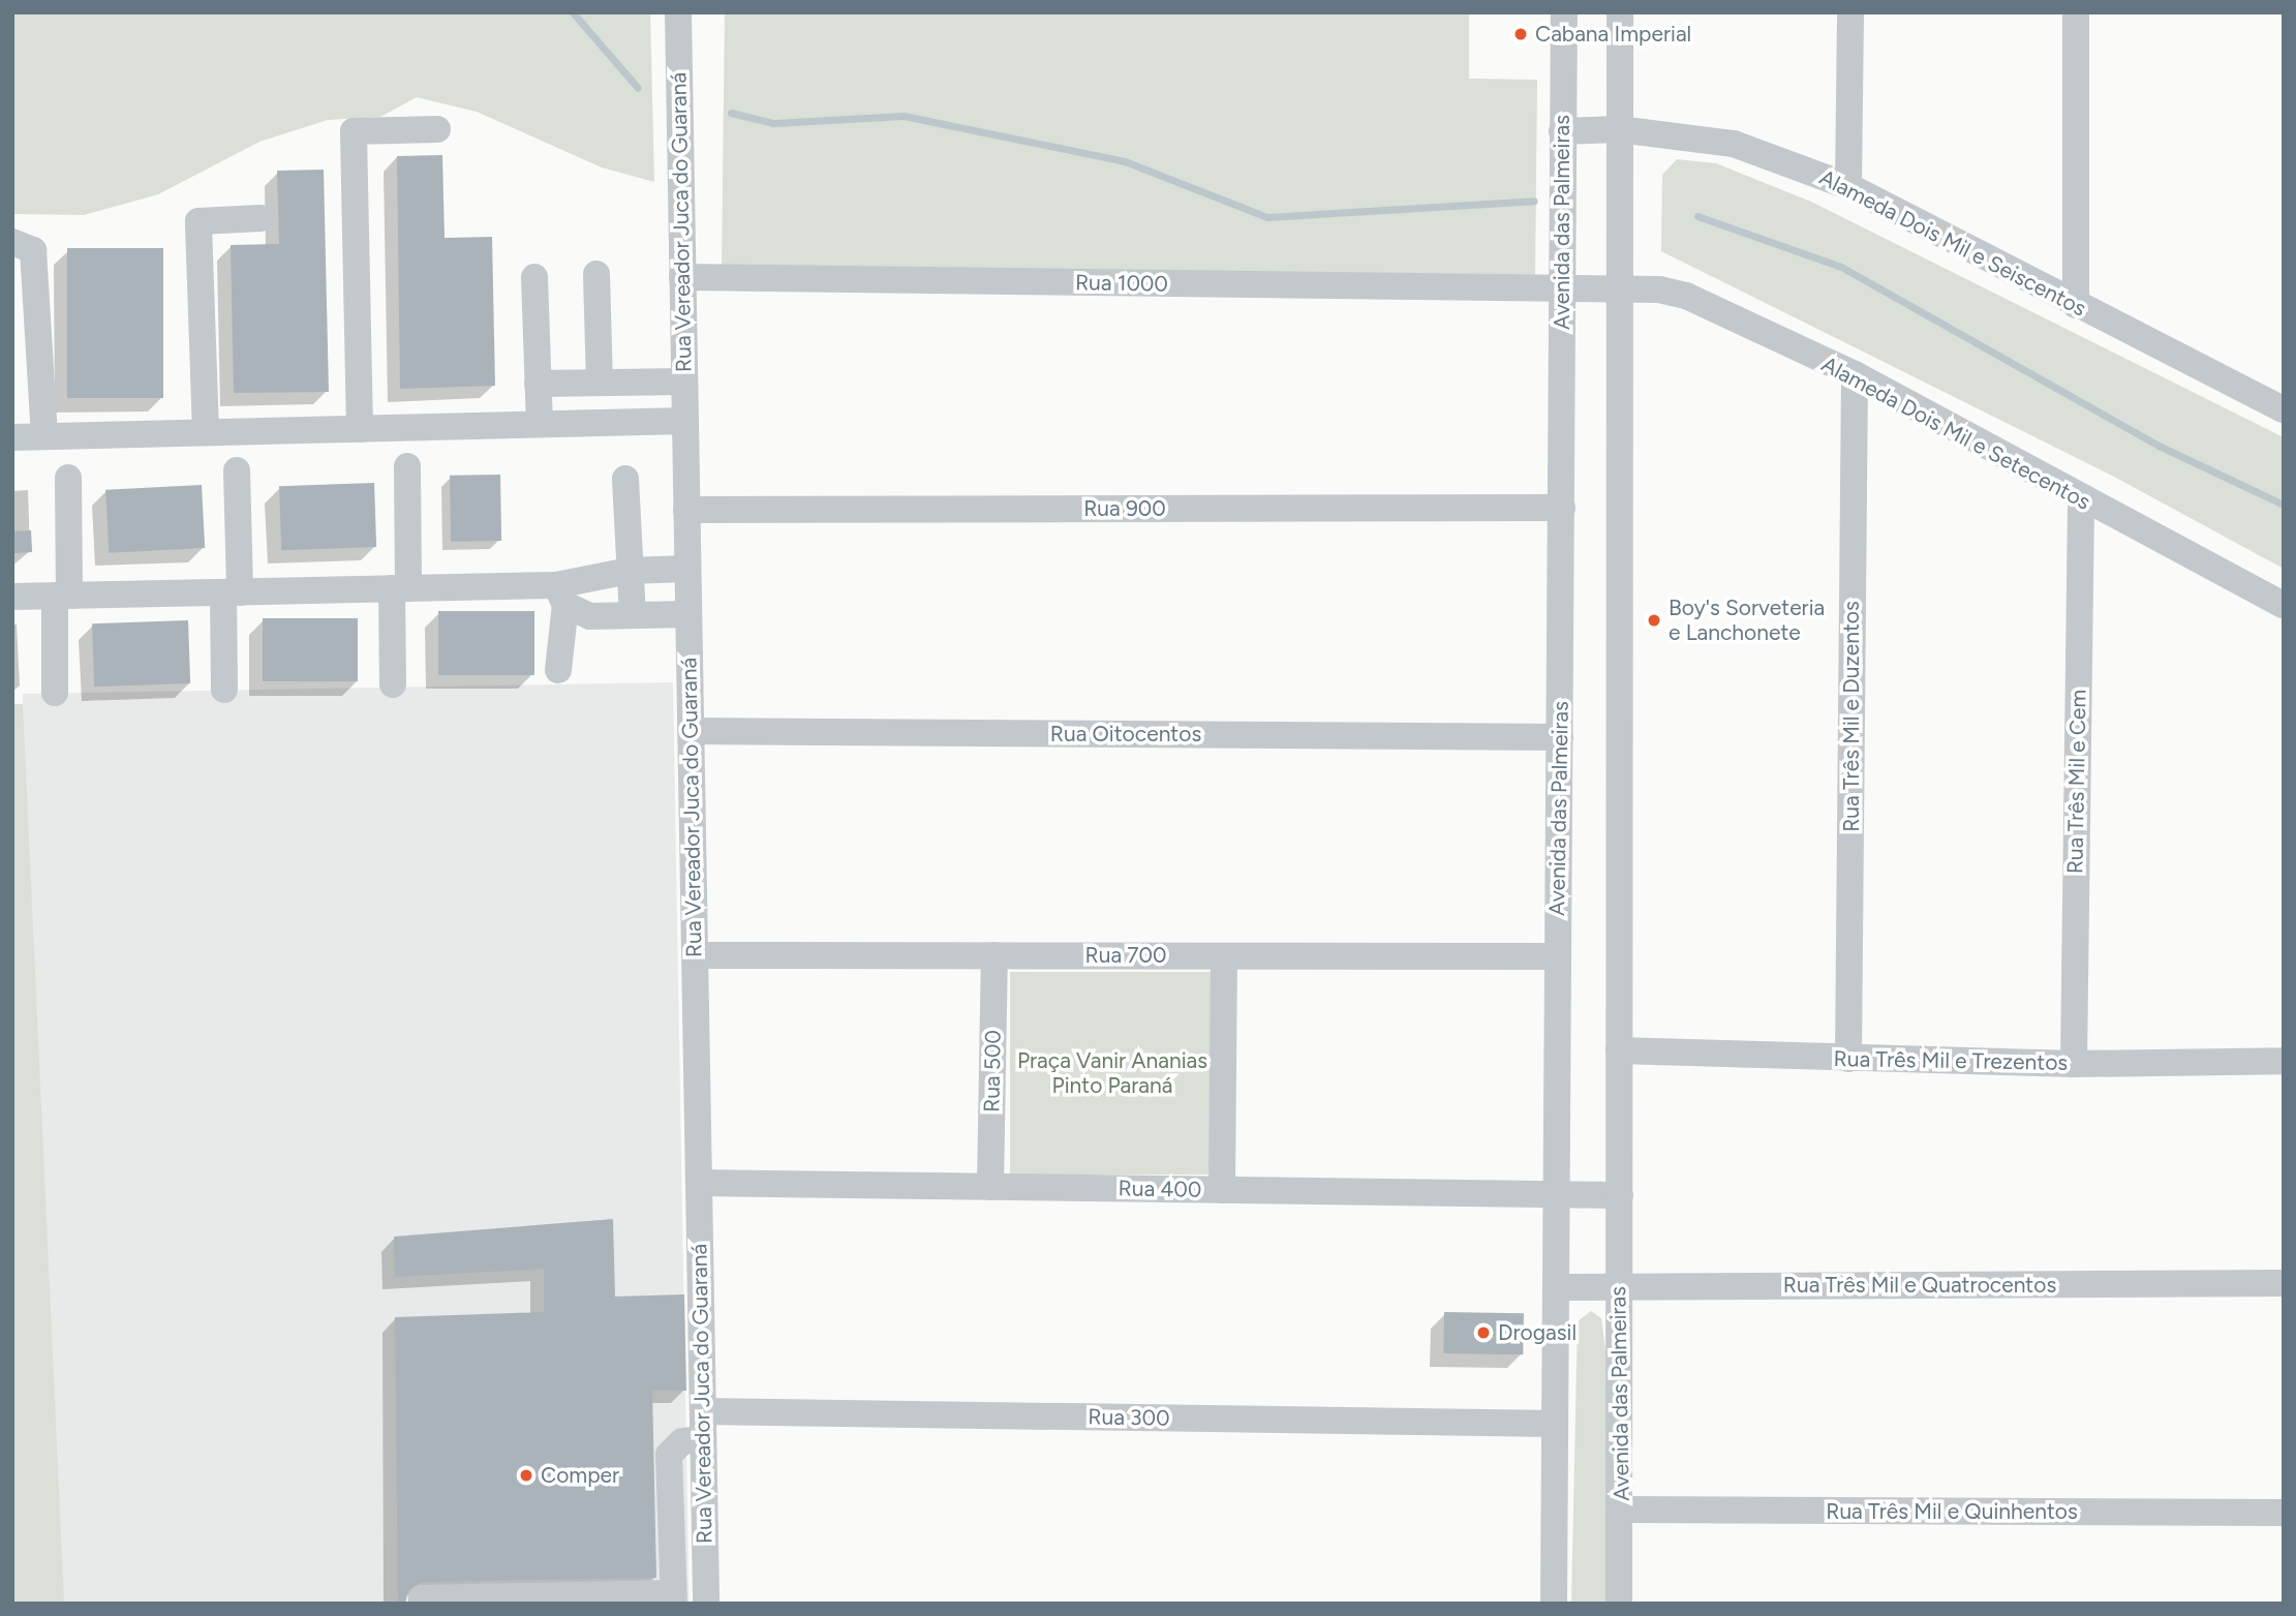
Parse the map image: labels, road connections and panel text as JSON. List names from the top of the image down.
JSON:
{
  "streets": {
    "street": [
      "Rua Vereador Juca do Guaraná",
      "Avenida das Palmeiras",
      "Alameda Dois Mil e Seiscentos",
      "Rua 1000",
      "Alameda Dois Mil e Setecentos",
      "Rua 900",
      "Rua Três Mil e Duzentos",
      "Rua Oitocentos",
      "Rua Três Mil e Cem",
      "Rua 700",
      "Rua Três Mil e Trezentos",
      "Rua 500",
      "Rua 400",
      "Rua Três Mil e Quatrocentos",
      "Rua 300",
      "Rua Três Mil e Quinhentos"
    ]
  },
  "crossings": [
    ["Rua Vereador Juca do Guaraná", "Rua 1000"],
    ["Rua Vereador Juca do Guaraná", "Rua 900"],
    ["Rua Vereador Juca do Guaraná", "Rua Oitocentos"],
    ["Rua Vereador Juca do Guaraná", "Rua 700"],
    ["Rua Vereador Juca do Guaraná", "Rua 400"],
    ["Rua Vereador Juca do Guaraná", "Rua 300"],
    ["Avenida das Palmeiras", "Alameda Dois Mil e Seiscentos"],
    ["Avenida das Palmeiras", "Rua 1000"],
    ["Avenida das Palmeiras", "Alameda Dois Mil e Setecentos"],
    ["Avenida das Palmeiras", "Rua 900"],
    ["Avenida das Palmeiras", "Rua Oitocentos"],
    ["Avenida das Palmeiras", "Rua 700"],
    ["Avenida das Palmeiras", "Rua Três Mil e Trezentos"],
    ["Avenida das Palmeiras", "Rua 400"],
    ["Avenida das Palmeiras", "Rua Três Mil e Quatrocentos"],
    ["Avenida das Palmeiras", "Rua 300"],
    ["Avenida das Palmeiras", "Rua Três Mil e Quinhentos"],
    ["Rua 1000", "Alameda Dois Mil e Setecentos"],
    ["Alameda Dois Mil e Setecentos", "Rua Três Mil e Duzentos"],
    ["Alameda Dois Mil e Setecentos", "Rua Três Mil e Cem"],
    ["Rua Três Mil e Duzentos", "Rua Três Mil e Trezentos"],
    ["Rua Três Mil e Cem", "Rua Três Mil e Trezentos"],
    ["Rua 700", "Rua 500"],
    ["Rua 500", "Rua 400"]
  ],
  "parks": ["Praça Vanir Ananias Pinto Paraná"],
  "places": [
    "Cabana Imperial",
    "Boy's Sorveteria e Lanchonete",
    "Drogasil",
    "Comper"
  ]
}
